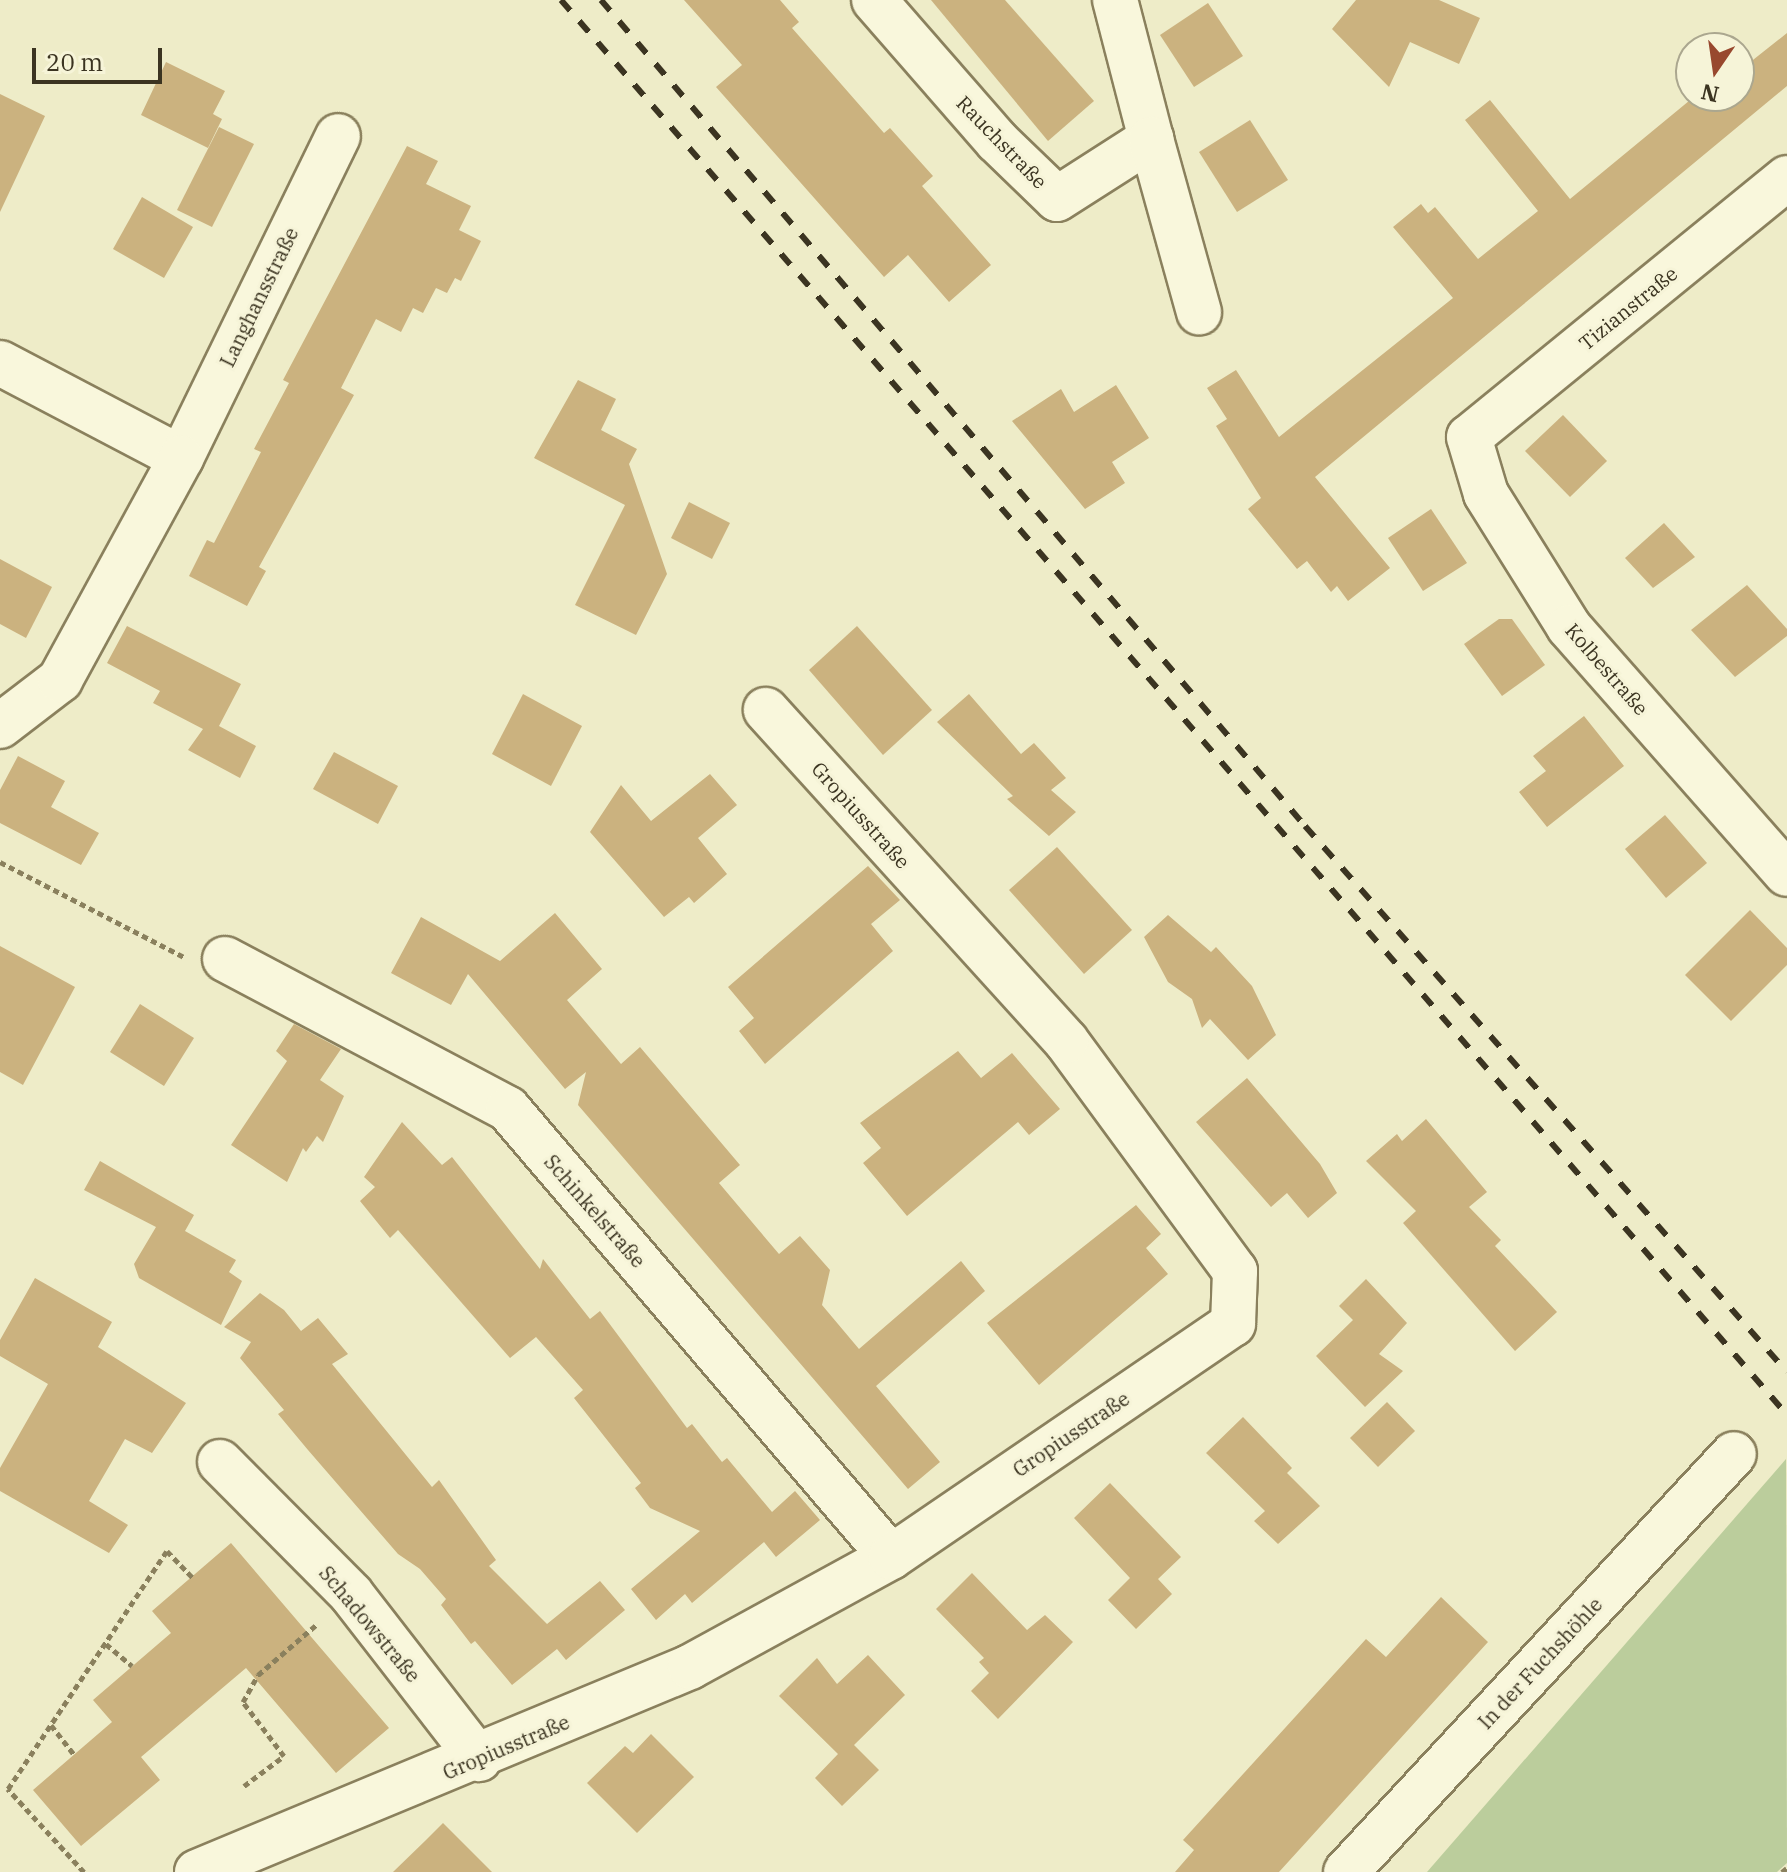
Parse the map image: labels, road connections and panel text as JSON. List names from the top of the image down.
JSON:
{
  "streets": {
    "street": [
      "Rauchstraße",
      "Langhansstraße",
      "Tizianstraße",
      "Kolbestraße",
      "Gropiusstraße",
      "Schinkelstraße",
      "Schadowstraße",
      "In der Fuchshöhle"
    ]
  },
  "crossings": [
    ["Tizianstraße", "Kolbestraße"],
    ["Gropiusstraße", "Schinkelstraße"],
    ["Gropiusstraße", "Schadowstraße"]
  ],
  "scale_bar": "20 m",
  "north": "bottom"
}
